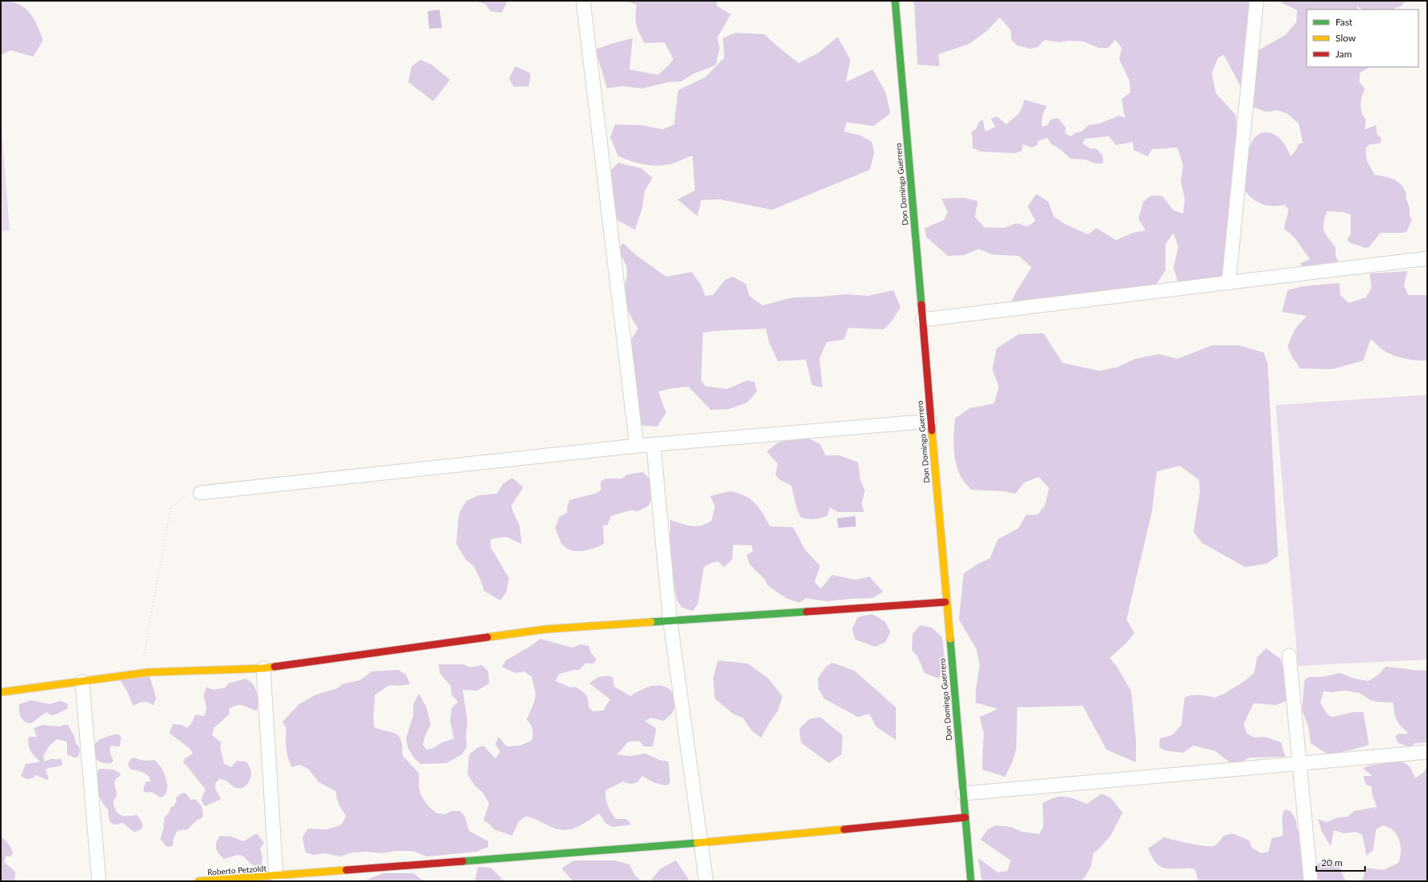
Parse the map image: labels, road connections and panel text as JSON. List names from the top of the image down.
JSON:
{
  "streets": {
    "street": ["Don Domingo Guerrero", "Roberto Petzoldt"]
  },
  "crossings": [
    ["Don Domingo Guerrero", "Roberto Petzoldt"]
  ],
  "legend": ["Fast", "Slow", "Jam"],
  "scale_bar": "20 m"
}
